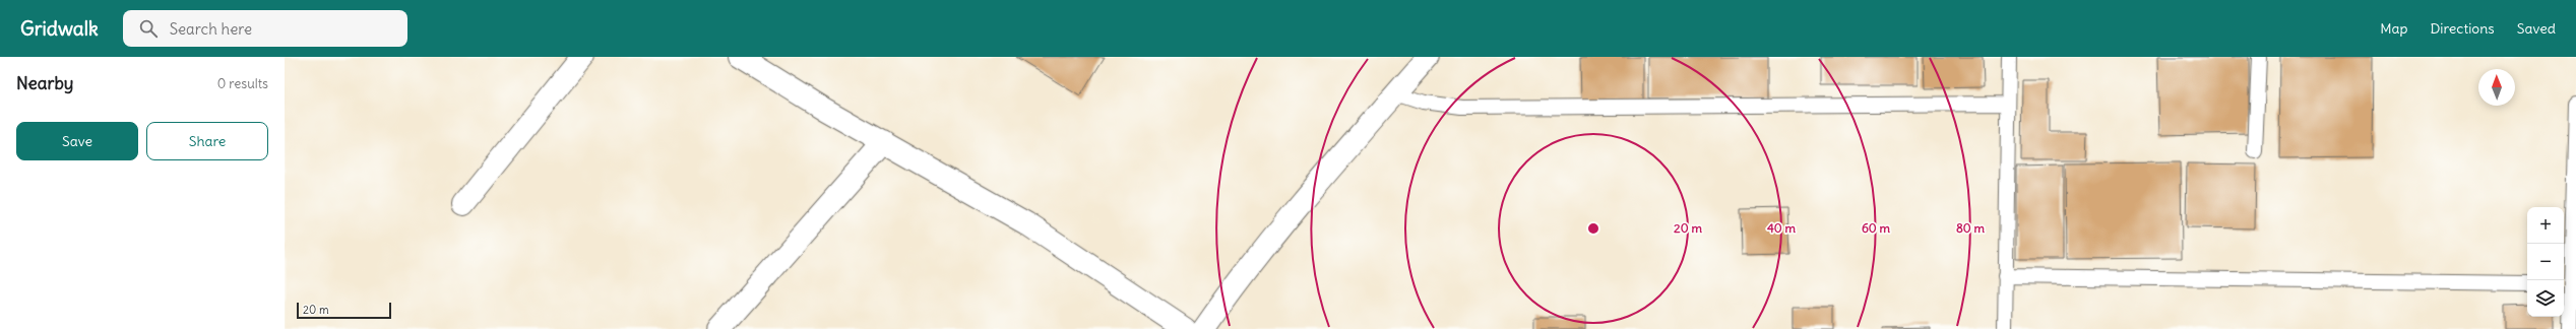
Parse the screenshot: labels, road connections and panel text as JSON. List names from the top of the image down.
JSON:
{
  "scale_bar": "20 m",
  "north": "top",
  "page": {
    "header": "Gridwalk",
    "search": "Search here",
    "nav": ["Map", "Directions", "Saved"],
    "heading": ["Nearby", "0 results"],
    "buttons": ["Save", "Share"],
    "map_buttons": ["+", "−"],
    "scale": "20 m"
  },
  "rings": [
    "20 m",
    "40 m",
    "60 m",
    "80 m"
  ]
}
